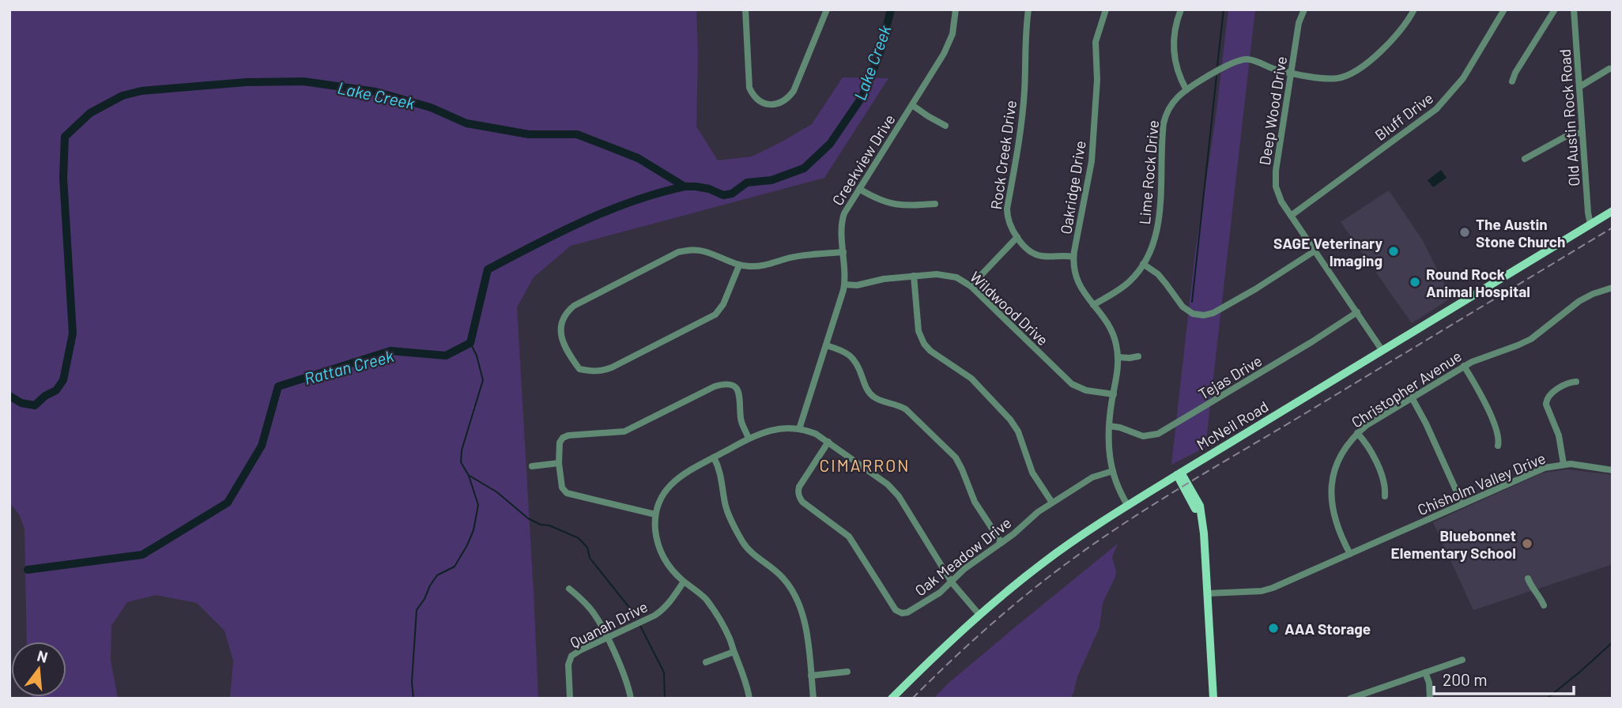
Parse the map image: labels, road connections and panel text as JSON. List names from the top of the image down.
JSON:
{
  "streets": {
    "main road": ["McNeil Road"],
    "street": [
      "Deep Wood Drive",
      "Bluff Drive",
      "Old Austin Rock Road",
      "Rock Creek Drive",
      "Creekview Drive",
      "Lime Rock Drive",
      "Oakridge Drive",
      "Wildwood Drive",
      "Tejas Drive",
      "Christopher Avenue",
      "Chisholm Valley Drive",
      "Oak Meadow Drive",
      "Quanah Drive"
    ]
  },
  "crossings": [
    ["Deep Wood Drive", "Bluff Drive"],
    ["Deep Wood Drive", "Lime Rock Drive"],
    ["Deep Wood Drive", "Tejas Drive"],
    ["Deep Wood Drive", "McNeil Road"],
    ["Old Austin Rock Road", "McNeil Road"],
    ["Rock Creek Drive", "Oakridge Drive"],
    ["Creekview Drive", "Wildwood Drive"],
    ["Lime Rock Drive", "Oakridge Drive"],
    ["Oakridge Drive", "Wildwood Drive"],
    ["Oakridge Drive", "Tejas Drive"],
    ["Oakridge Drive", "McNeil Road"],
    ["Oakridge Drive", "Oak Meadow Drive"],
    ["Christopher Avenue", "Chisholm Valley Drive"]
  ],
  "districts": ["CIMARRON"],
  "water": ["Lake Creek", "Rattan Creek"],
  "places": [
    "The Austin Stone Church",
    "SAGE Veterinary Imaging",
    "Round Rock Animal Hospital",
    "Bluebonnet Elementary School",
    "AAA Storage"
  ],
  "scale_bar": "200 m",
  "north": "top"
}
